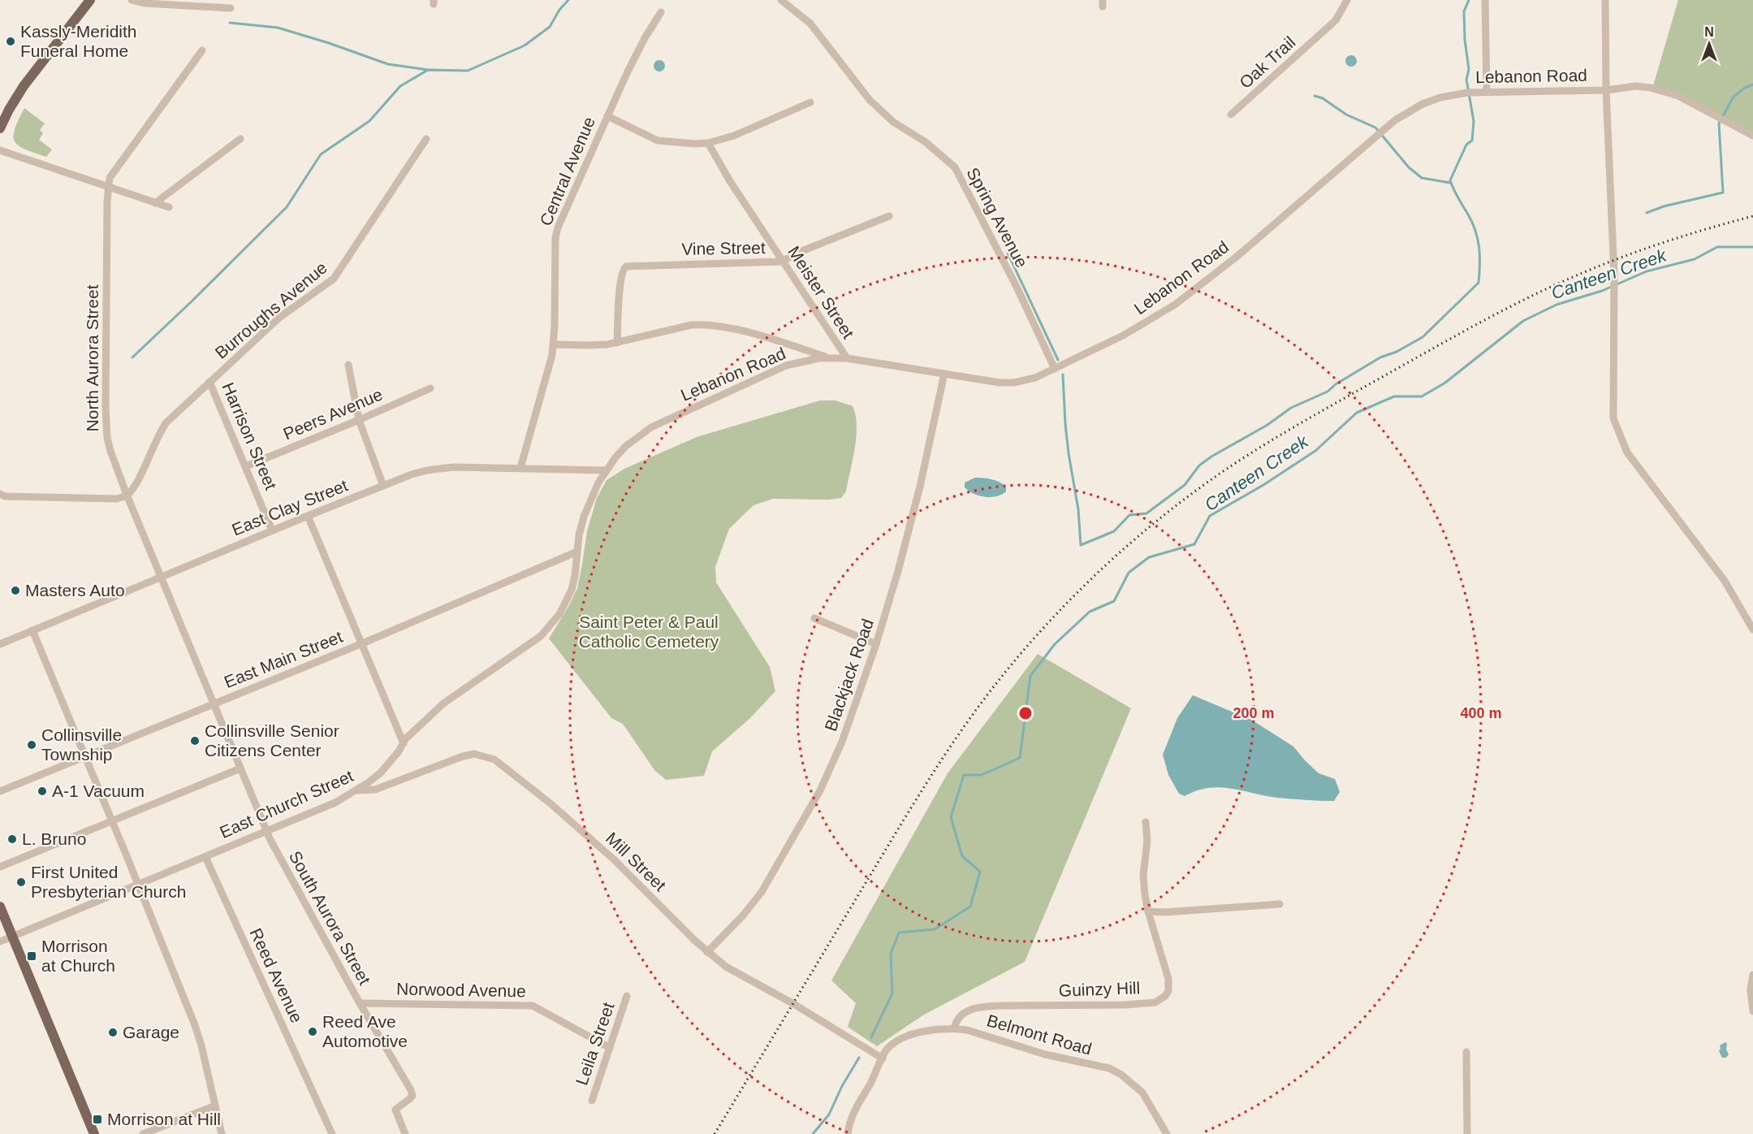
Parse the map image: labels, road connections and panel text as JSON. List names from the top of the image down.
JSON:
{
  "streets": {
    "street": [
      "Oak Trail",
      "Lebanon Road",
      "Central Avenue",
      "Spring Avenue",
      "Vine Street",
      "Meister Street",
      "Burroughs Avenue",
      "North Aurora Street",
      "Peers Avenue",
      "Harrison Street",
      "East Clay Street",
      "East Main Street",
      "Blackjack Road",
      "East Church Street",
      "Mill Street",
      "South Aurora Street",
      "Reed Avenue",
      "Guinzy Hill",
      "Norwood Avenue",
      "Belmont Road",
      "Leila Street"
    ]
  },
  "crossings": [
    ["Lebanon Road", "Spring Avenue"],
    ["Lebanon Road", "Meister Street"],
    ["Lebanon Road", "East Clay Street"],
    ["Lebanon Road", "Blackjack Road"],
    ["Lebanon Road", "East Church Street"],
    ["Central Avenue", "East Clay Street"],
    ["Vine Street", "Meister Street"],
    ["Burroughs Avenue", "North Aurora Street"],
    ["Burroughs Avenue", "Harrison Street"],
    ["North Aurora Street", "East Clay Street"],
    ["North Aurora Street", "East Main Street"],
    ["North Aurora Street", "South Aurora Street"],
    ["Peers Avenue", "Harrison Street"],
    ["Harrison Street", "East Clay Street"],
    ["East Clay Street", "East Church Street"],
    ["East Main Street", "East Church Street"],
    ["East Main Street", "South Aurora Street"],
    ["Blackjack Road", "Mill Street"],
    ["East Church Street", "Mill Street"],
    ["East Church Street", "South Aurora Street"],
    ["East Church Street", "Reed Avenue"],
    ["Mill Street", "Belmont Road"],
    ["South Aurora Street", "Norwood Avenue"],
    ["Guinzy Hill", "Belmont Road"],
    ["Norwood Avenue", "Leila Street"]
  ],
  "water": ["Canteen Creek"],
  "parks": ["Saint Peter & Paul Catholic Cemetery"],
  "places": {
    "other": [
      "Kassly-Meridith Funeral Home",
      "Masters Auto",
      "Collinsville Senior Citizens Center",
      "Collinsville Township",
      "A-1 Vacuum",
      "L. Bruno",
      "First United Presbyterian Church",
      "Reed Ave Automotive",
      "Garage"
    ],
    "transit": ["Morrison at Church", "Morrison at Hill"]
  },
  "north": "top",
  "rings": ["200 m", "400 m"]
}
